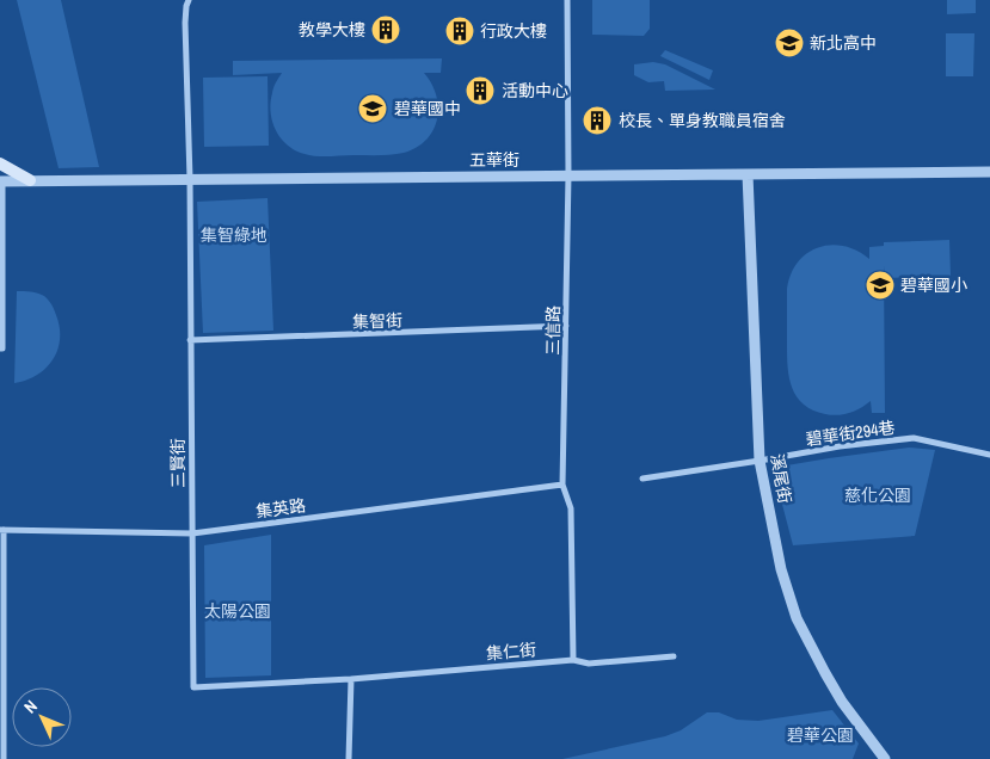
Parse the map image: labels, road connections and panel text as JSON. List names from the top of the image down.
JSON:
{
  "streets": {
    "street": [
      "五華街",
      "集智街",
      "三信路",
      "碧華街294巷",
      "三賢街",
      "溪尾街",
      "集英路",
      "集仁街"
    ]
  },
  "crossings": [
    ["五華街", "三信路"],
    ["五華街", "三賢街"],
    ["五華街", "溪尾街"],
    ["集智街", "三信路"],
    ["集智街", "三賢街"],
    ["三信路", "集英路"],
    ["三信路", "集仁街"],
    ["碧華街294巷", "溪尾街"],
    ["三賢街", "集英路"],
    ["三賢街", "集仁街"]
  ],
  "parks": [
    "集智綠地",
    "慈化公園",
    "太陽公園",
    "碧華公園"
  ],
  "places": {
    "building": [
      "教學大樓",
      "行政大樓",
      "活動中心",
      "校長、單身教職員宿舍"
    ],
    "school or university": ["新北高中", "碧華國中", "碧華國小"]
  },
  "north": "top left"
}
